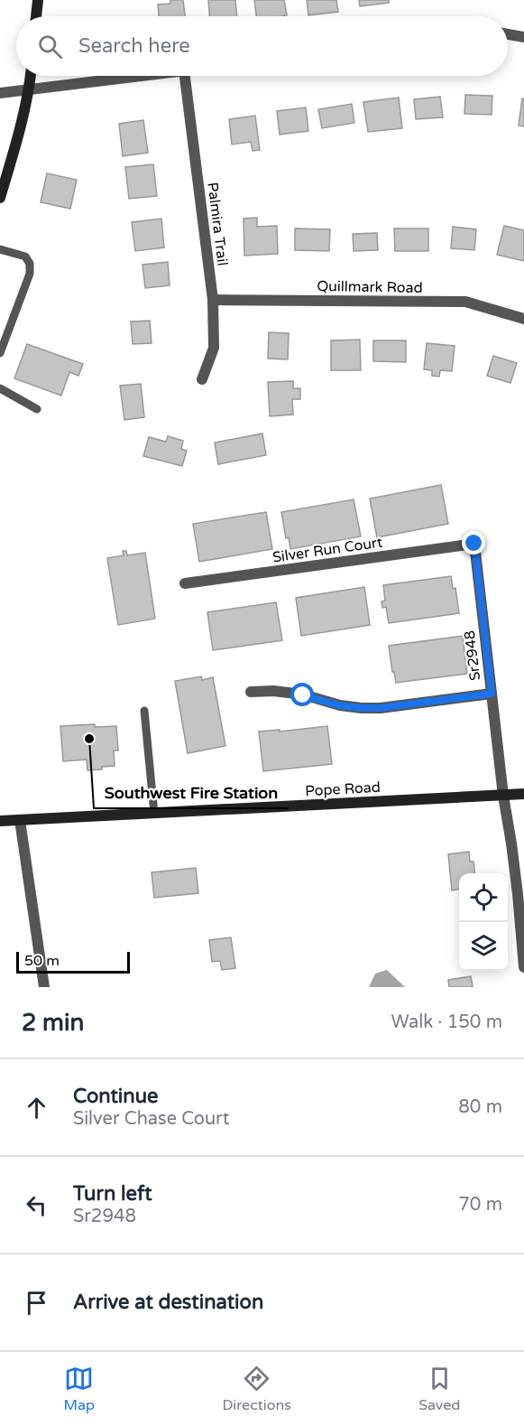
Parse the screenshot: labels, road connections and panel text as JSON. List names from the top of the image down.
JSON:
{
  "streets": {
    "street": [
      "Palmira Trail",
      "Quillmark Road",
      "Silver Run Court",
      "Sr2948",
      "Pope Road"
    ]
  },
  "crossings": [
    ["Palmira Trail", "Quillmark Road"],
    ["Silver Run Court", "Sr2948"],
    ["Sr2948", "Pope Road"]
  ],
  "places": ["Southwest Fire Station"],
  "scale_bar": "50 m",
  "page": {
    "search": "Search here",
    "scale": "50 m",
    "heading": ["2 min", "Walk · 150 m"],
    "list": [
      ["Continue", "Silver Chase Court", "80 m"],
      ["Turn left", "Sr2948", "70 m"],
      "Arrive at destination"
    ],
    "nav": ["Map", "Directions", "Saved"]
  }
}
